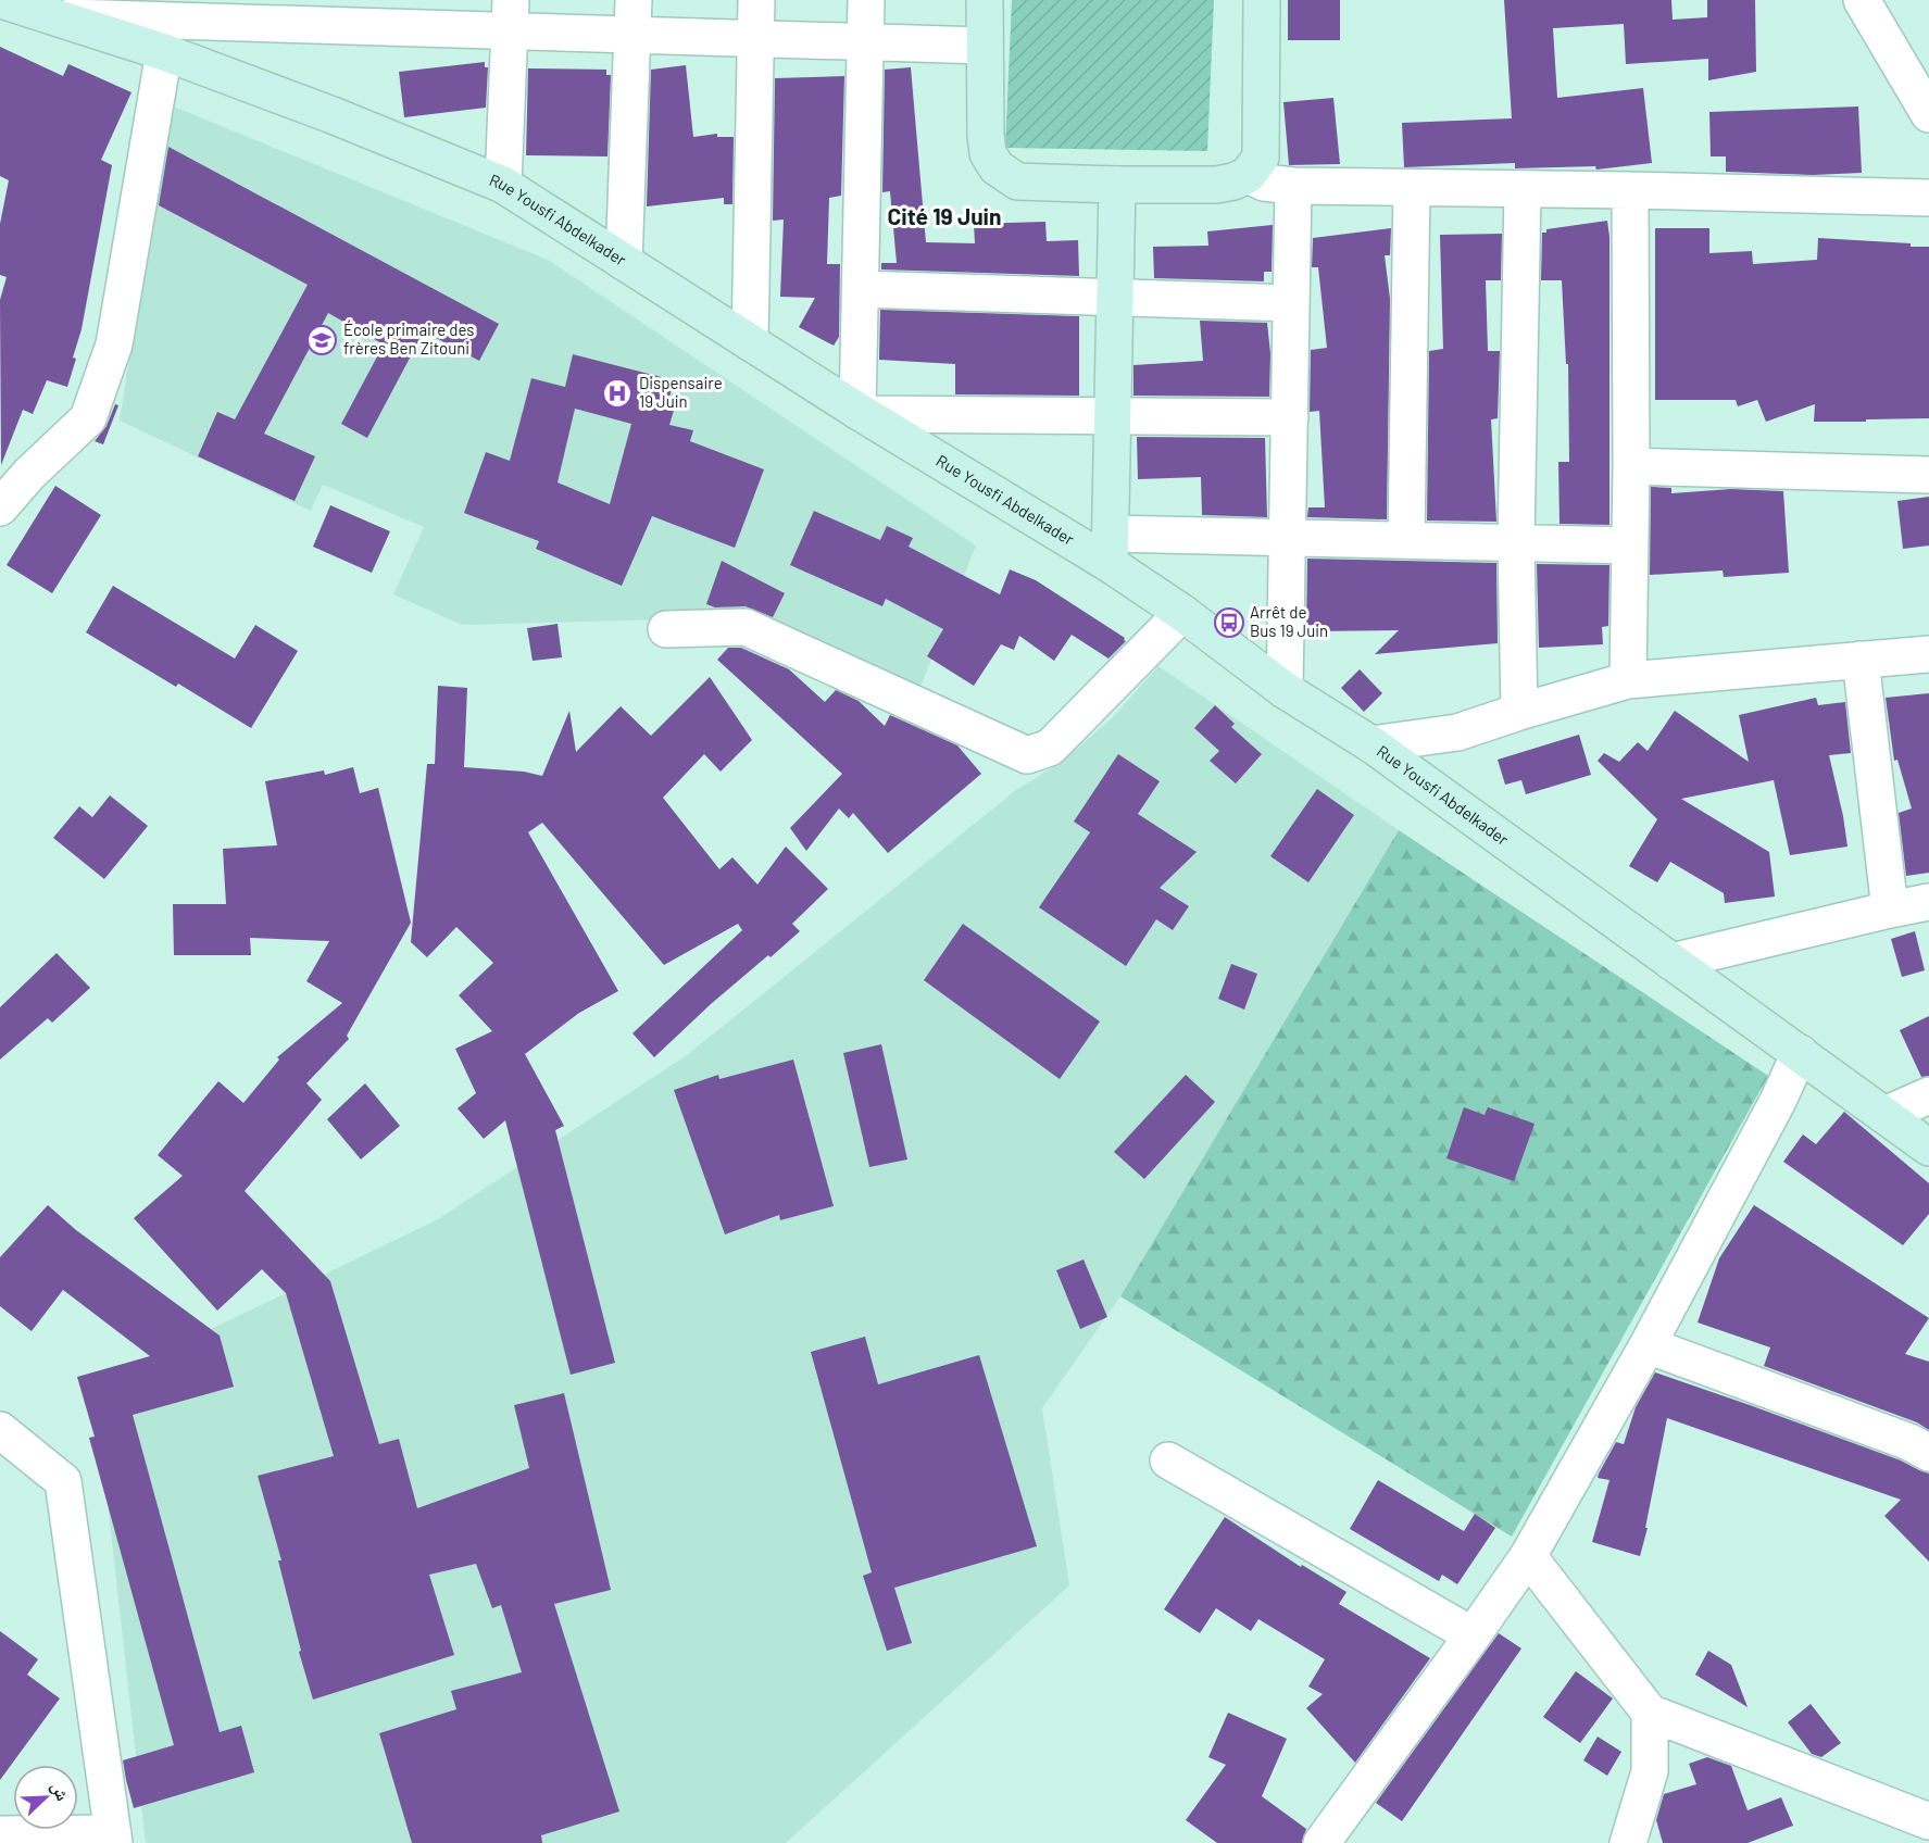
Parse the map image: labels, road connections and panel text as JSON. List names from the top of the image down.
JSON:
{
  "streets": {
    "main road": ["Rue Yousfi Abdelkader"]
  },
  "districts": ["Cité 19 Juin"],
  "places": {
    "school or university": ["École primaire des frères Ben Zitouni"],
    "hospital": ["Dispensaire 19 Juin"],
    "bus stop": ["Arrêt de Bus 19 Juin"]
  },
  "north": "top right"
}
